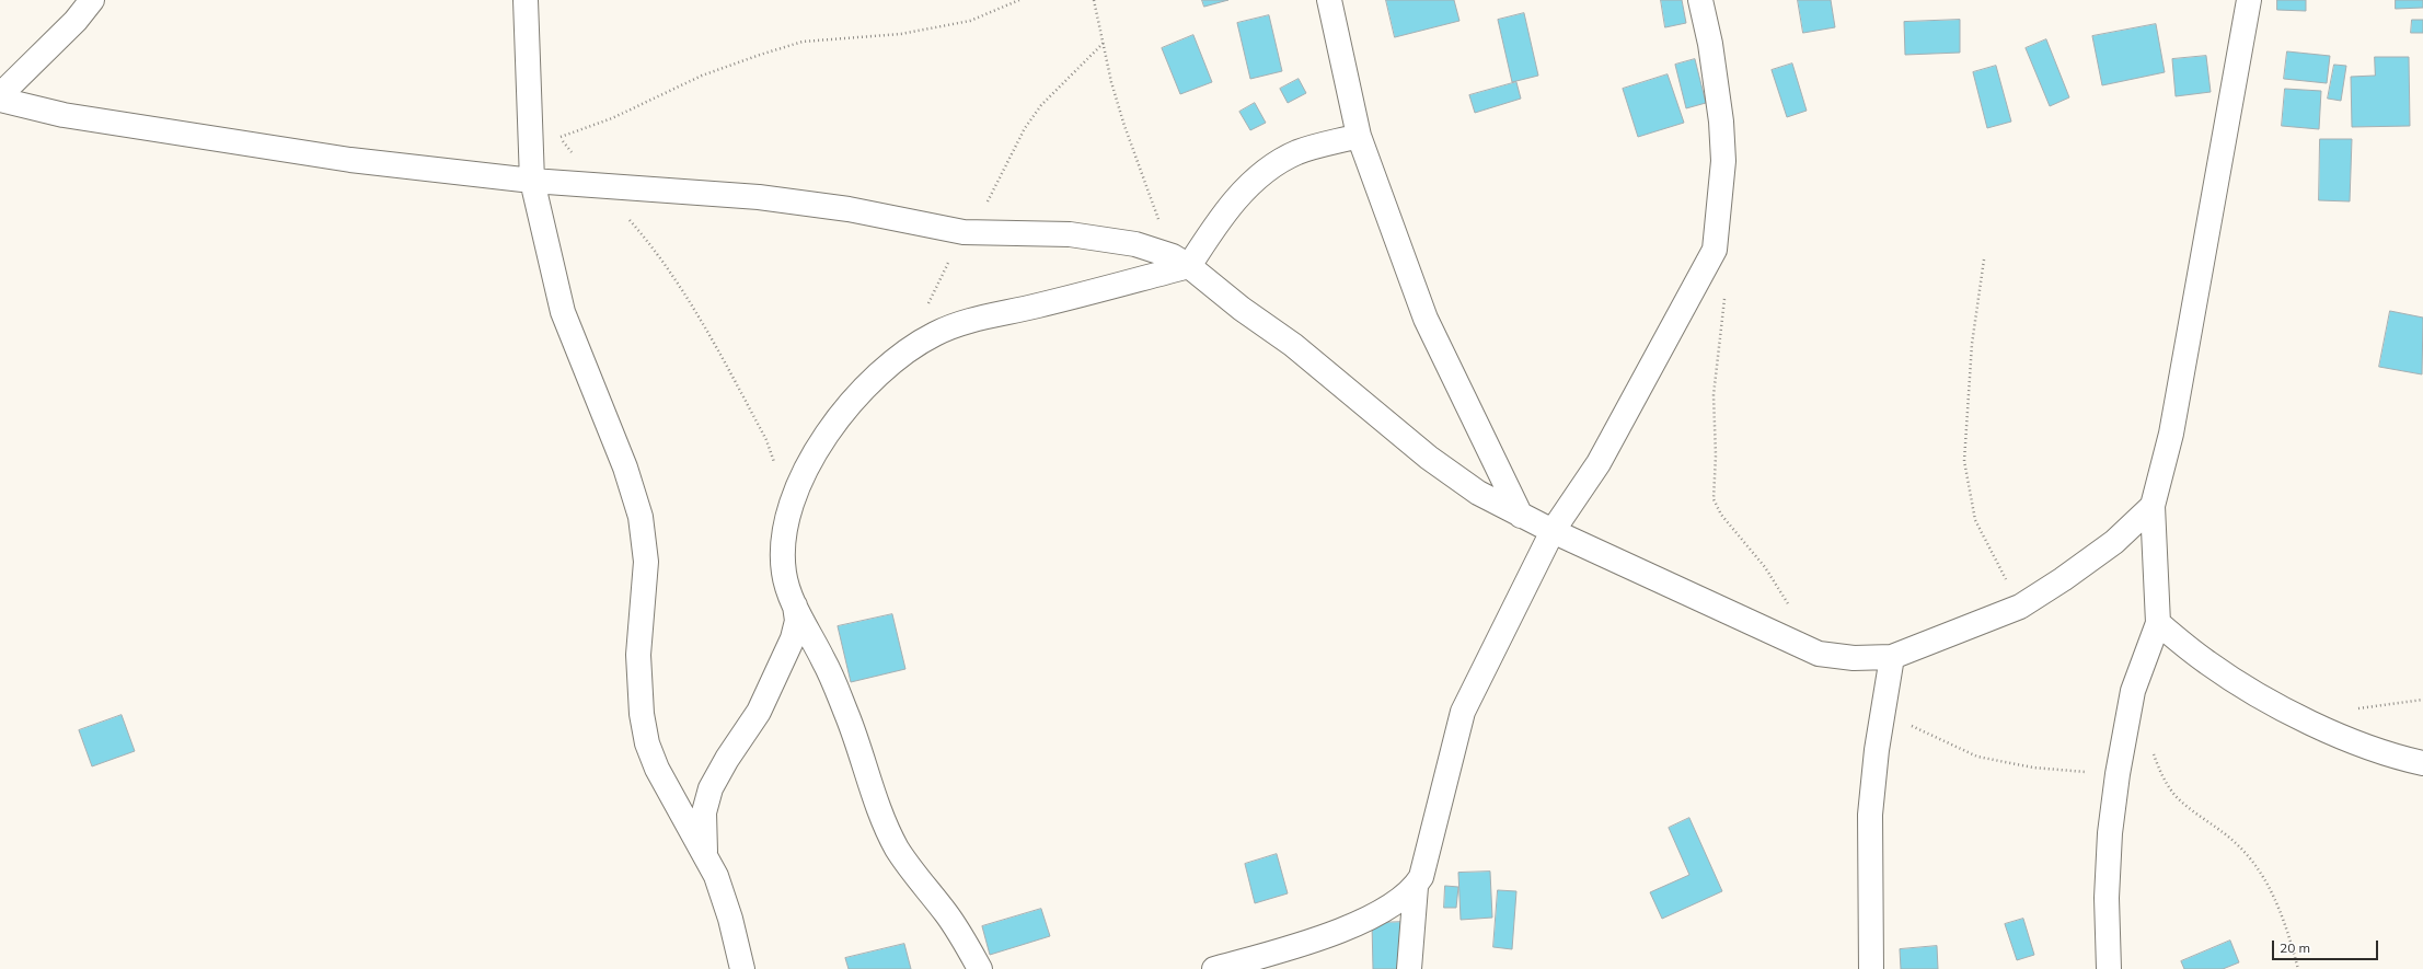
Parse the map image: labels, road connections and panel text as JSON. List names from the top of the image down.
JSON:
{
  "scale_bar": "20 m"
}
